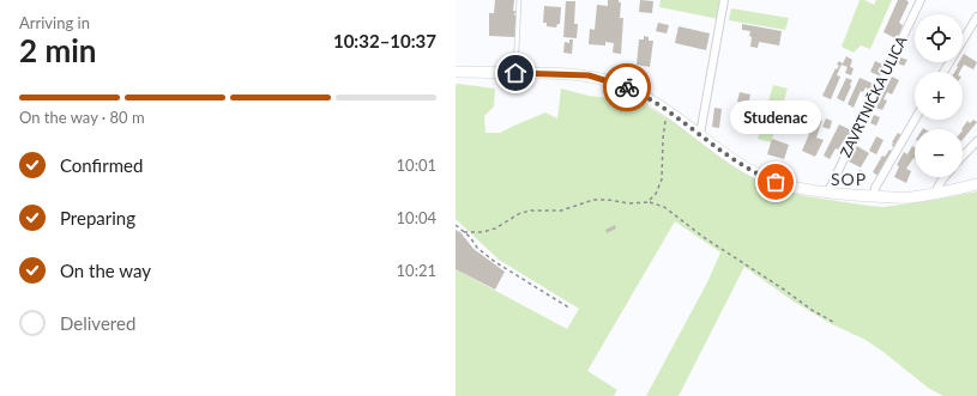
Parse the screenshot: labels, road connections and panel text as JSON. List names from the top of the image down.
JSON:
{
  "streets": {
    "street": ["ZAVRTNIČKA ULICA"]
  },
  "districts": ["SOP"],
  "places": ["Studenac"],
  "page": {
    "heading": ["2 min", "Arriving in", "10:32–10:37"],
    "map_buttons": ["+", "−"],
    "bar": "On the way · 80 m",
    "bubble": "Studenac",
    "list": [
      ["Confirmed", "10:01"],
      ["Preparing", "10:04"],
      ["On the way", "10:21"],
      "Delivered"
    ]
  }
}
